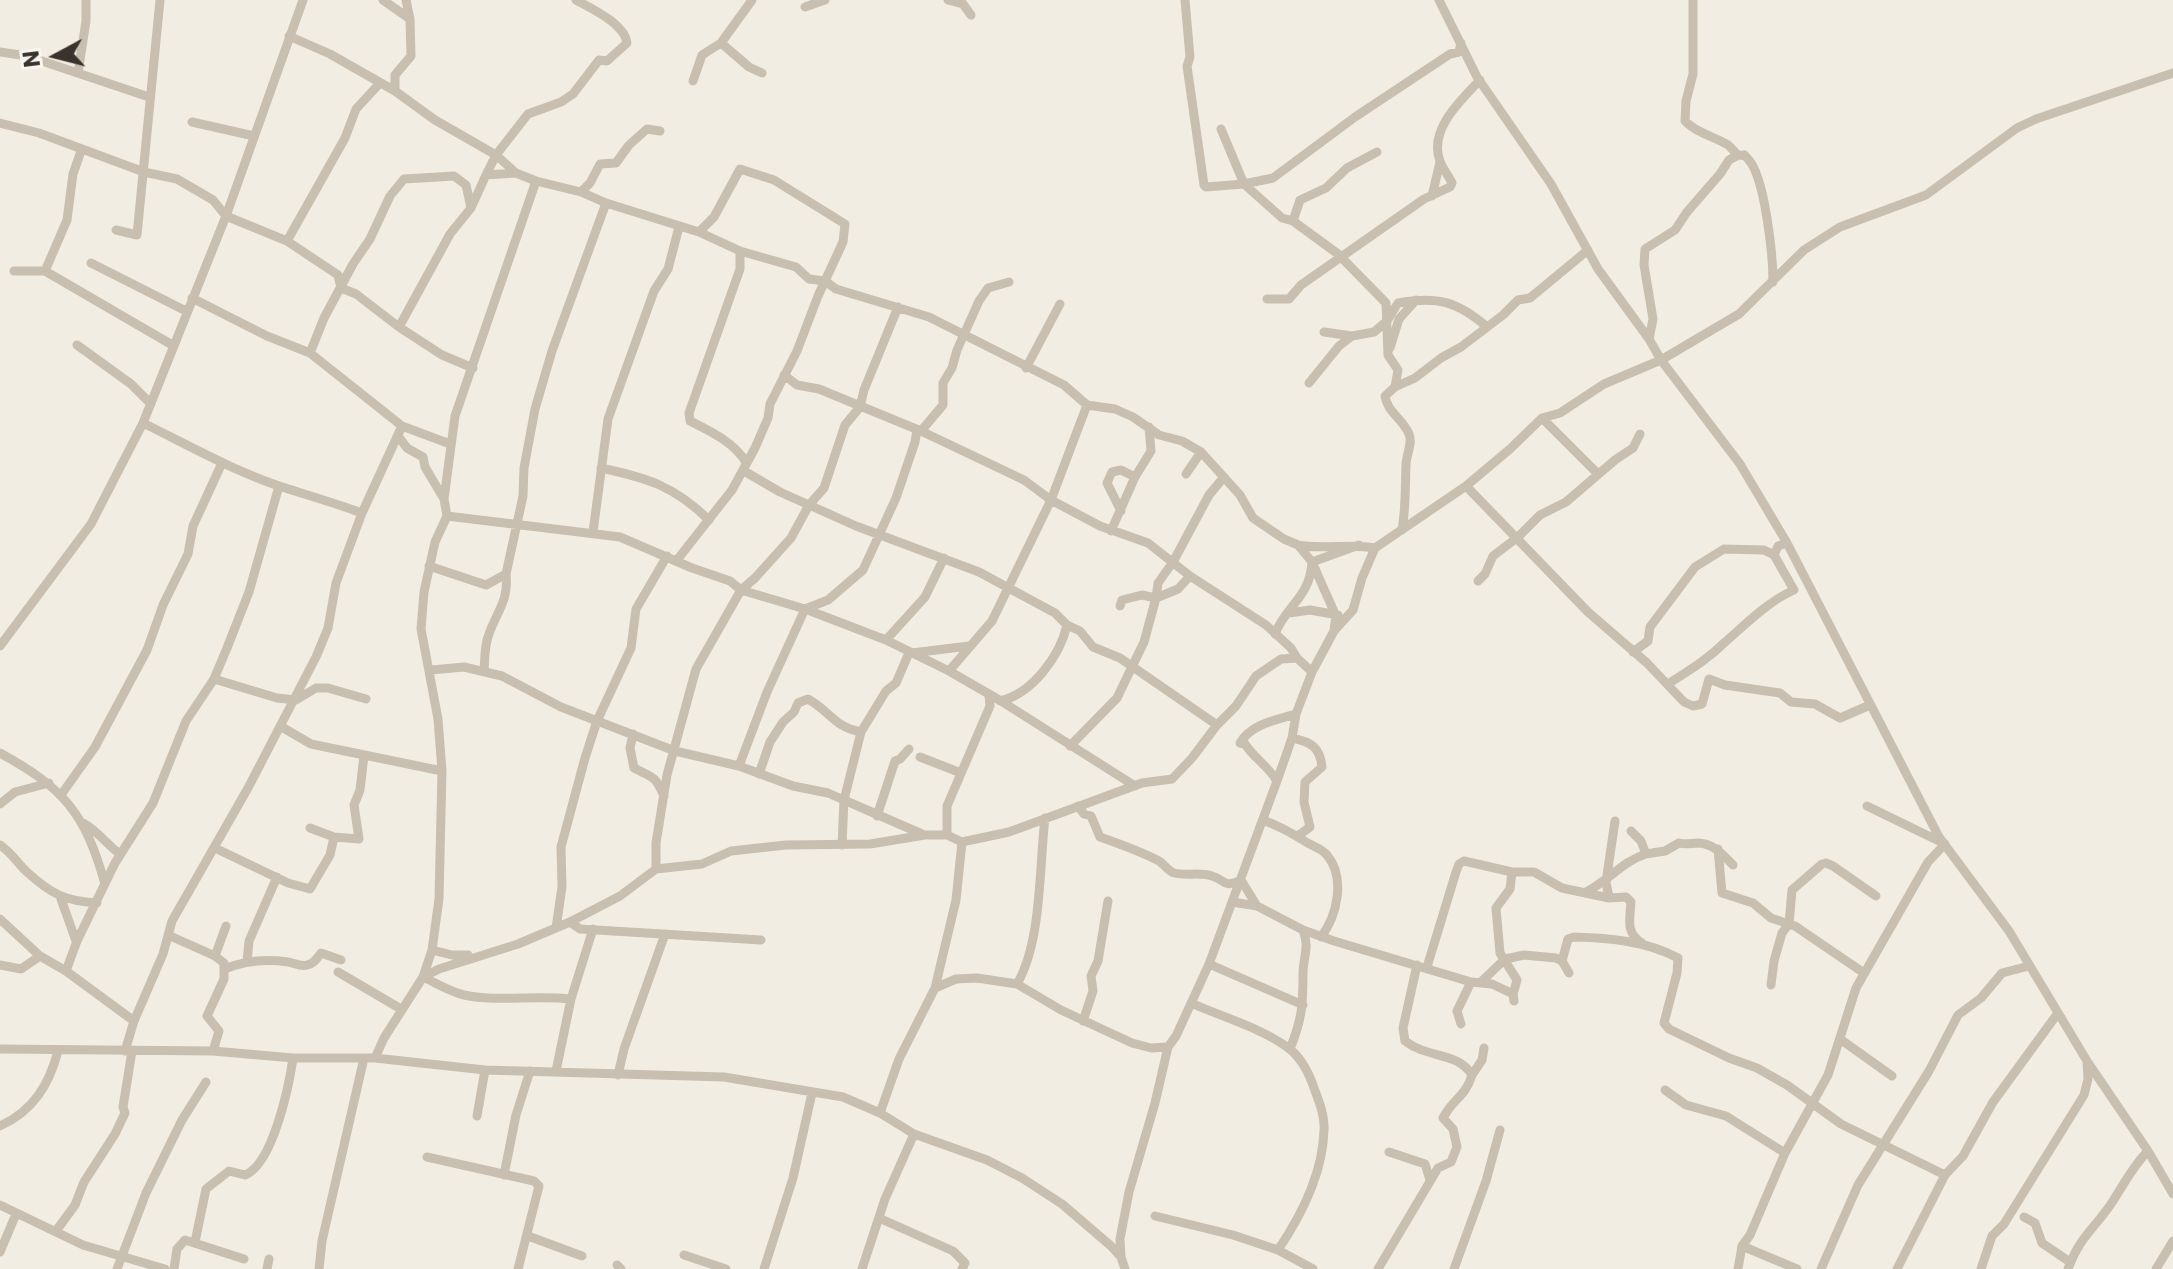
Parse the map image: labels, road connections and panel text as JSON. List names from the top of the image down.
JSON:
{
  "north": "left"
}
